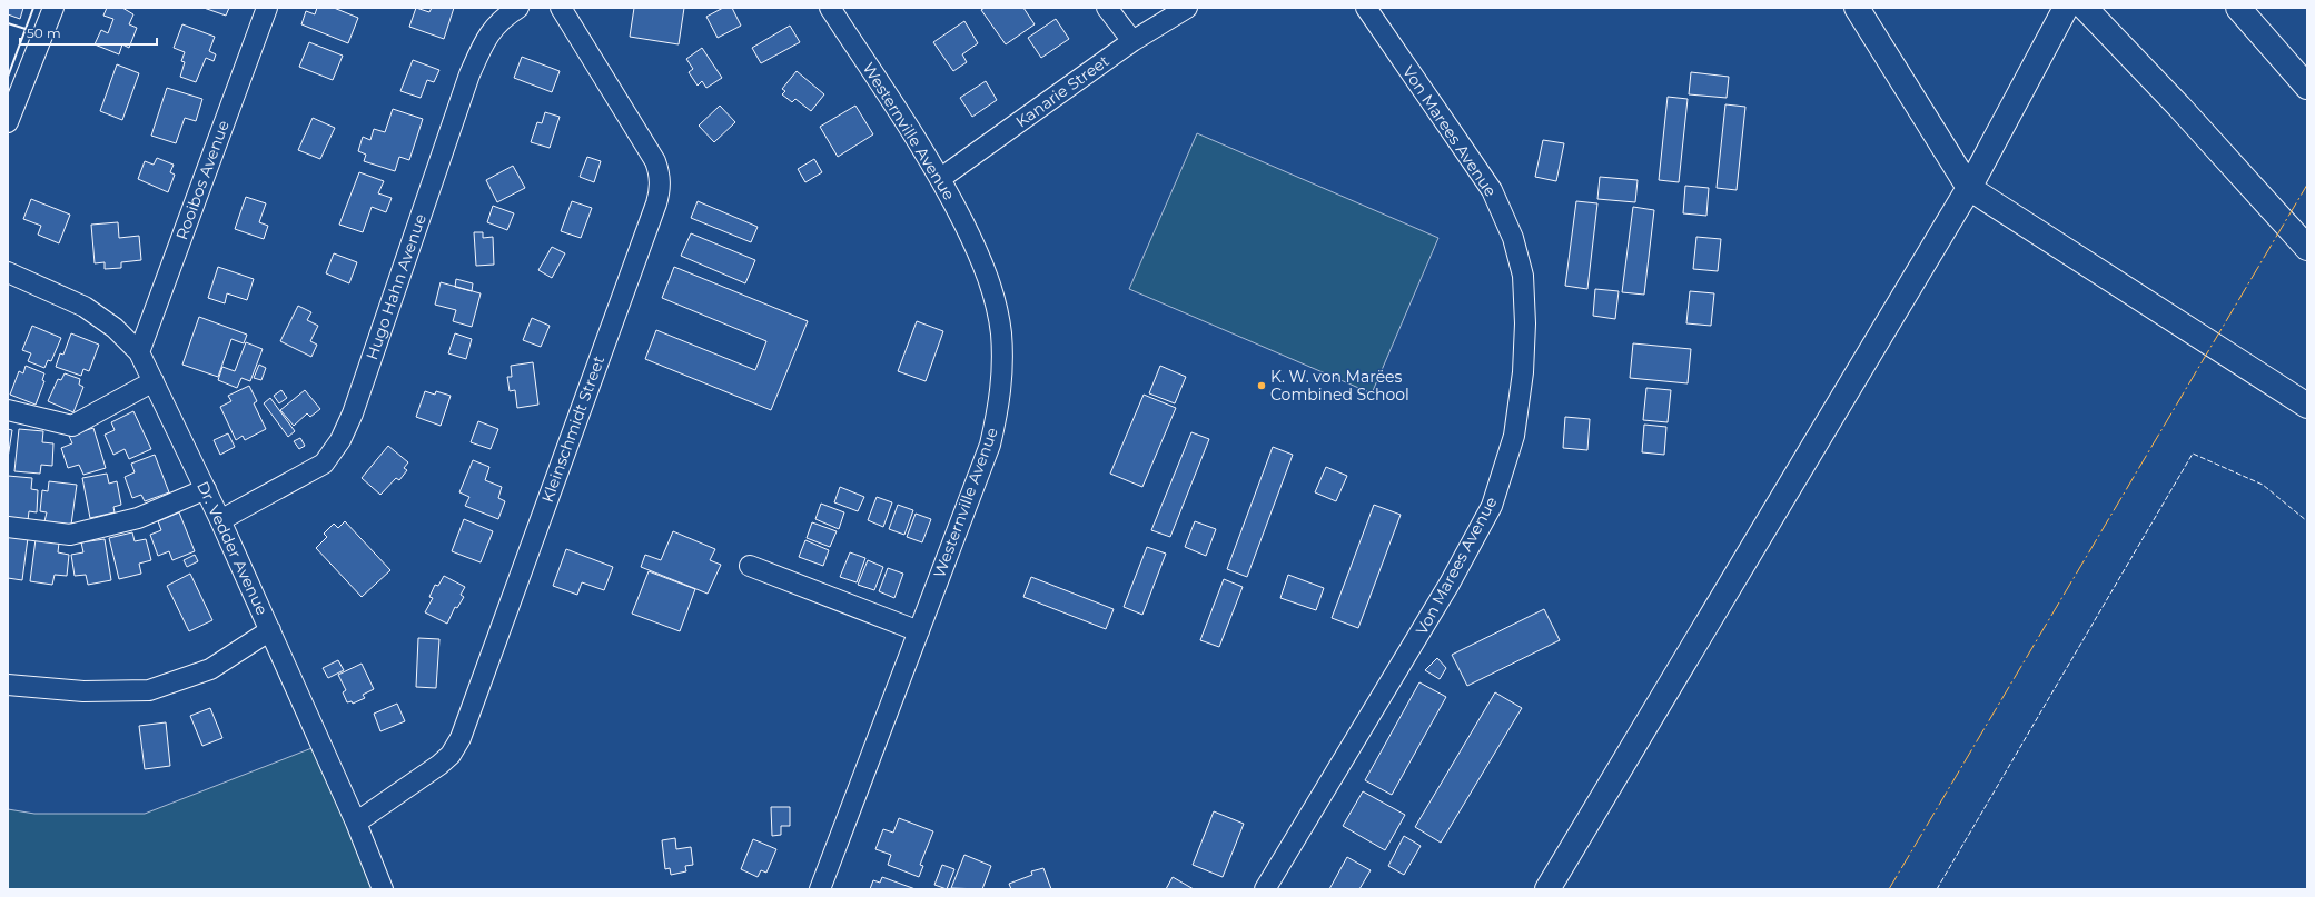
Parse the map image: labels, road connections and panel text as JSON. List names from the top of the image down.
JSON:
{
  "streets": {
    "street": [
      "Kanarie Street",
      "Westernville Avenue",
      "Von Marees Avenue",
      "Rooibos Avenue",
      "Hugo Hahn Avenue",
      "Kleinschmidt Street",
      "Dr. Vedder Avenue"
    ]
  },
  "crossings": [
    ["Kanarie Street", "Westernville Avenue"],
    ["Rooibos Avenue", "Dr. Vedder Avenue"],
    ["Hugo Hahn Avenue", "Dr. Vedder Avenue"],
    ["Kleinschmidt Street", "Dr. Vedder Avenue"]
  ],
  "places": ["K. W. von Marëes Combined School"],
  "scale_bar": "50 m"
}
